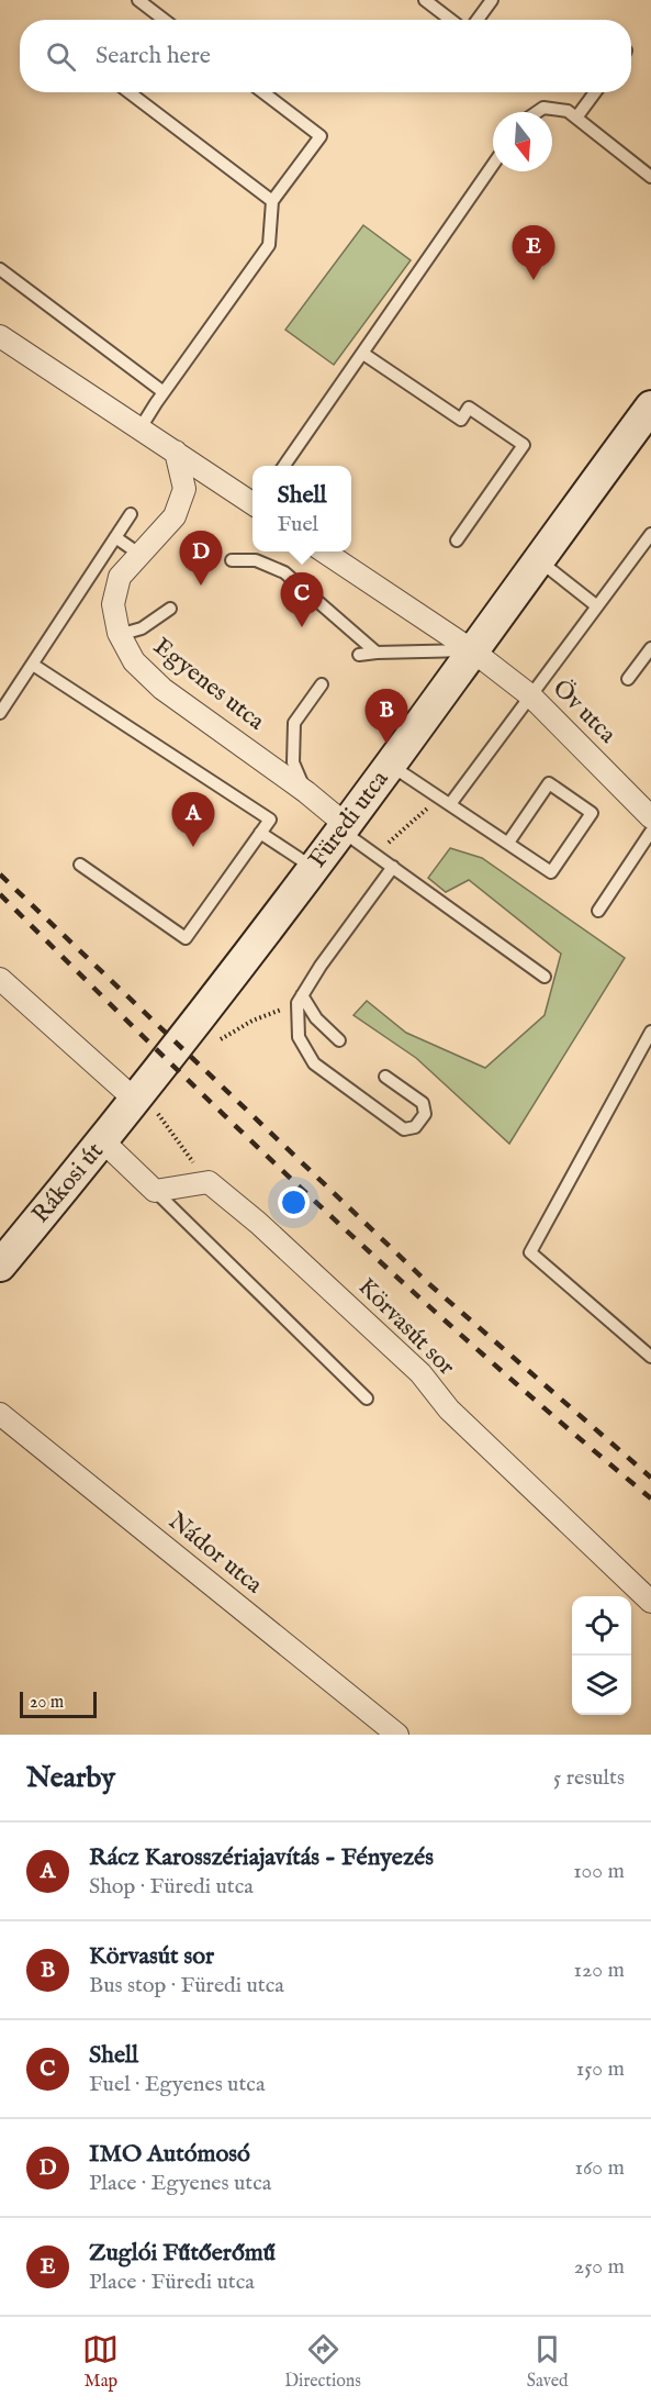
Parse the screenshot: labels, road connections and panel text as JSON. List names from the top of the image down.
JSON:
{
  "streets": {
    "main road": ["Füredi utca", "Rákosi út"],
    "street": [
      "Egyenes utca",
      "Öv utca",
      "Körvasút sor",
      "Nádor utca"
    ]
  },
  "crossings": [
    ["Egyenes utca", "Füredi utca"],
    ["Öv utca", "Füredi utca"],
    ["Füredi utca", "Rákosi út"]
  ],
  "scale_bar": "20 m",
  "north": "bottom",
  "page": {
    "search": "Search here",
    "pins": [
      "E",
      "D",
      "C",
      "B",
      "A"
    ],
    "popup": ["Shell", "Fuel"],
    "scale": "20 m",
    "heading": ["Nearby", "5 results"],
    "list": [
      {
        "mark": "A",
        "name": "Rácz Karosszériajavítás - Fényezés",
        "note": "Shop · Füredi utca",
        "value": "100 m"
      },
      {
        "mark": "B",
        "name": "Körvasút sor",
        "note": "Bus stop · Füredi utca",
        "value": "120 m"
      },
      {
        "mark": "C",
        "name": "Shell",
        "note": "Fuel · Egyenes utca",
        "value": "150 m"
      },
      {
        "mark": "D",
        "name": "IMO Autómosó",
        "note": "Place · Egyenes utca",
        "value": "160 m"
      },
      {
        "mark": "E",
        "name": "Zuglói Fűtőerőmű",
        "note": "Place · Füredi utca",
        "value": "250 m"
      }
    ],
    "nav": ["Map", "Directions", "Saved"]
  }
}
